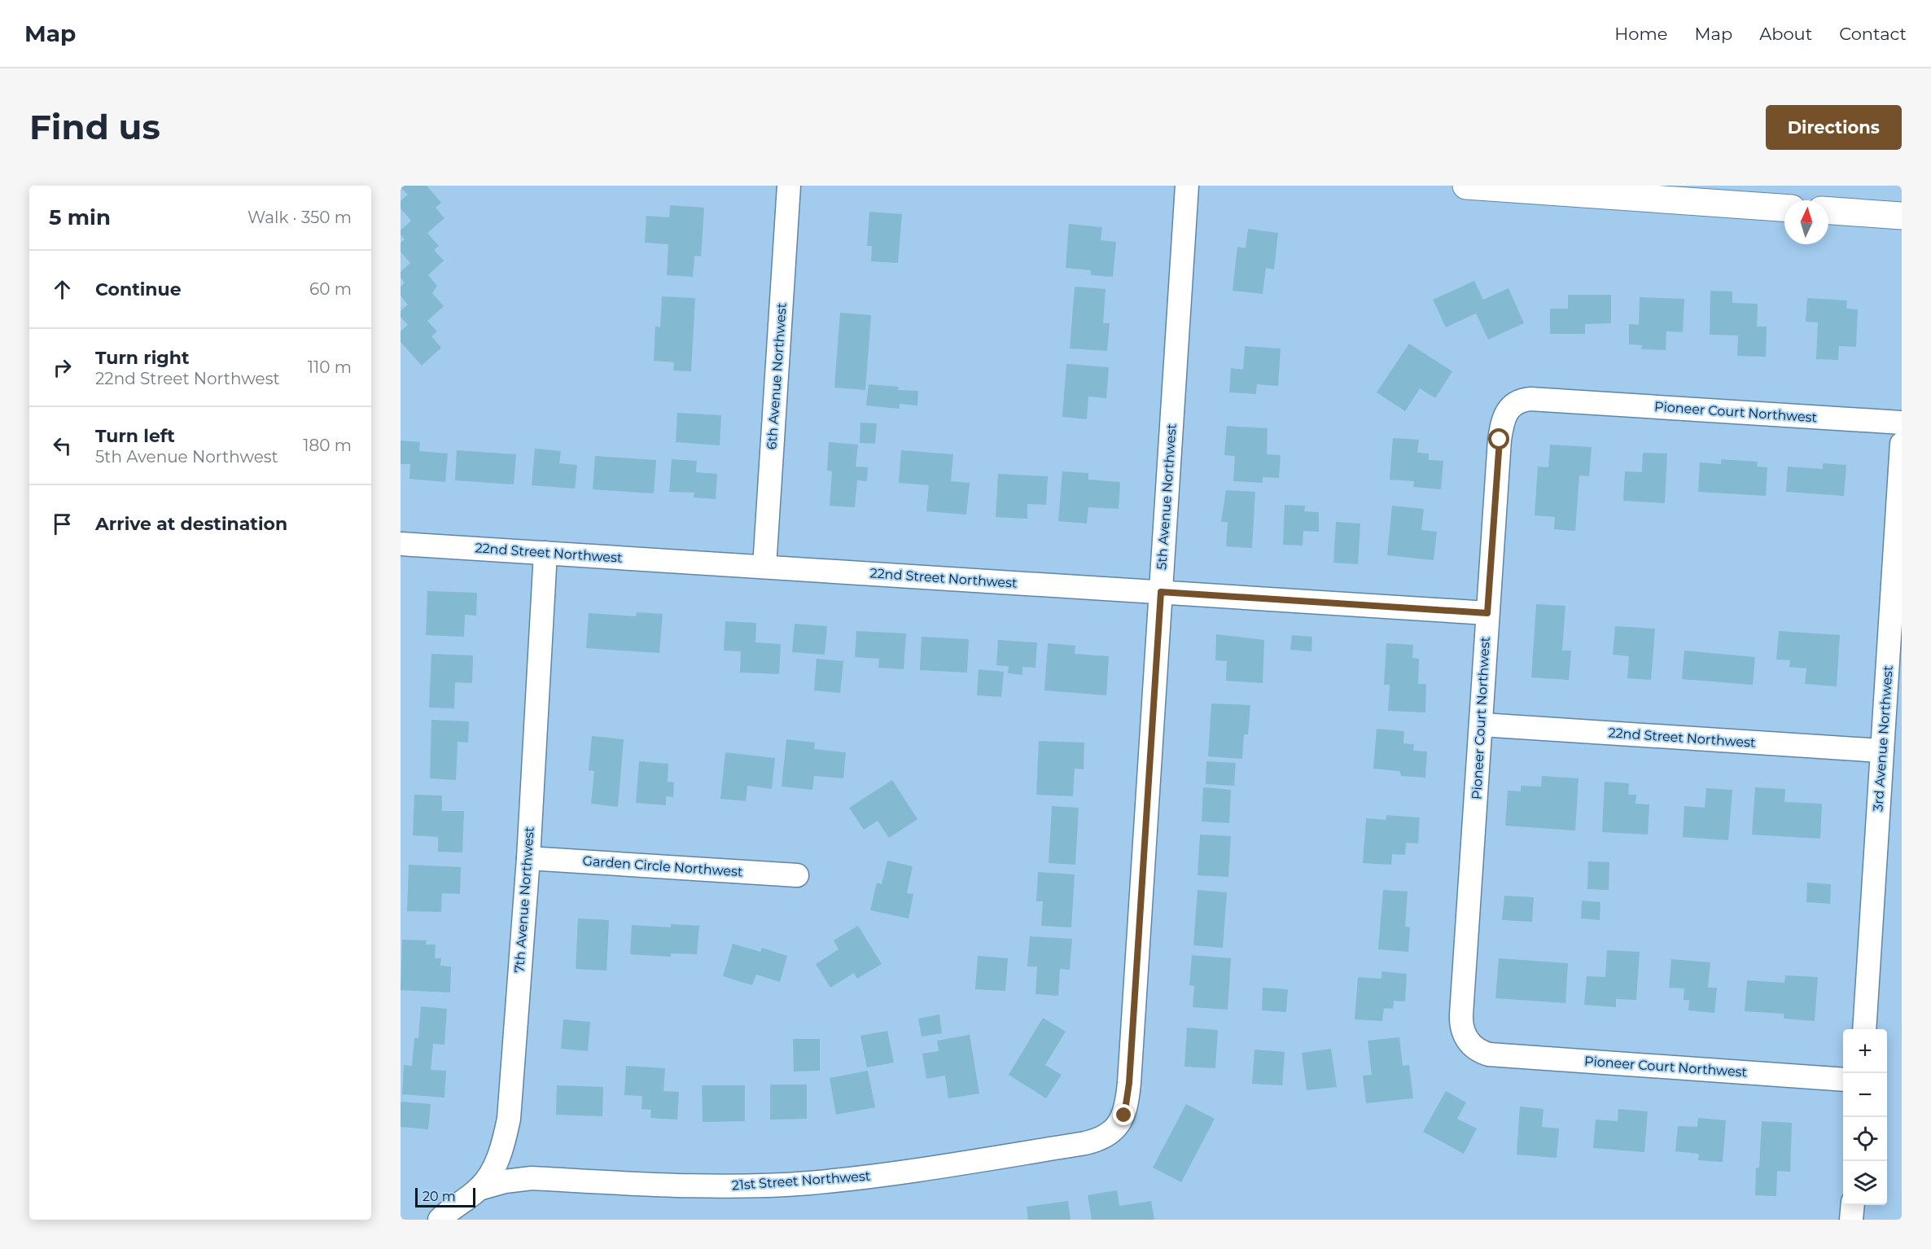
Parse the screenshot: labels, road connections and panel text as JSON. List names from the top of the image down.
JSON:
{
  "streets": {
    "street": [
      "6th Avenue Northwest",
      "Pioneer Court Northwest",
      "5th Avenue Northwest",
      "22nd Street Northwest",
      "3rd Avenue Northwest",
      "Garden Circle Northwest",
      "7th Avenue Northwest",
      "21st Street Northwest"
    ]
  },
  "crossings": [
    ["6th Avenue Northwest", "22nd Street Northwest"],
    ["Pioneer Court Northwest", "22nd Street Northwest"],
    ["5th Avenue Northwest", "22nd Street Northwest"],
    ["5th Avenue Northwest", "21st Street Northwest"],
    ["22nd Street Northwest", "3rd Avenue Northwest"],
    ["22nd Street Northwest", "7th Avenue Northwest"],
    ["Garden Circle Northwest", "7th Avenue Northwest"],
    ["7th Avenue Northwest", "21st Street Northwest"]
  ],
  "scale_bar": "20 m",
  "north": "top",
  "page": {
    "header": "Map",
    "nav": [
      "Home",
      "Map",
      "About",
      "Contact"
    ],
    "buttons": "Directions",
    "title": "Find us",
    "heading": ["5 min", "Walk · 350 m"],
    "list": [
      ["Continue", "60 m"],
      ["Turn right", "22nd Street Northwest", "110 m"],
      ["Turn left", "5th Avenue Northwest", "180 m"],
      "Arrive at destination"
    ],
    "map_buttons": ["+", "−"],
    "scale": "20 m"
  }
}
